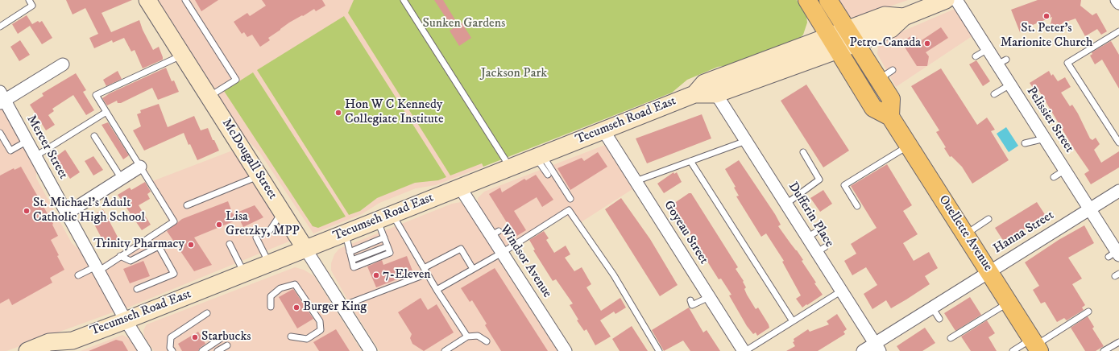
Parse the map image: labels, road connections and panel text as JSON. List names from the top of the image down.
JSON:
{
  "streets": {
    "main road": ["Tecumseh Road East", "McDougall Street", "Ouellette Avenue"],
    "street": [
      "Pelissier Street",
      "Mercer Street",
      "Dufferin Place",
      "Goyeau Street",
      "Hanna Street",
      "Windsor Avenue"
    ]
  },
  "crossings": [
    ["Pelissier Street", "Hanna Street"],
    ["Tecumseh Road East", "Mercer Street"],
    ["Tecumseh Road East", "McDougall Street"],
    ["Tecumseh Road East", "Dufferin Place"],
    ["Tecumseh Road East", "Goyeau Street"],
    ["Tecumseh Road East", "Ouellette Avenue"],
    ["Tecumseh Road East", "Windsor Avenue"],
    ["Dufferin Place", "Hanna Street"],
    ["Hanna Street", "Ouellette Avenue"]
  ],
  "parks": ["Sunken Gardens", "Jackson Park"],
  "places": [
    "St. Peter's Marionite Church",
    "Petro-Canada",
    "Hon W C Kennedy Collegiate Institute",
    "St. Michael's Adult Catholic High School",
    "Lisa Gretzky, MPP",
    "Trinity Pharmacy",
    "7-Eleven",
    "Burger King",
    "Starbucks"
  ]
}
